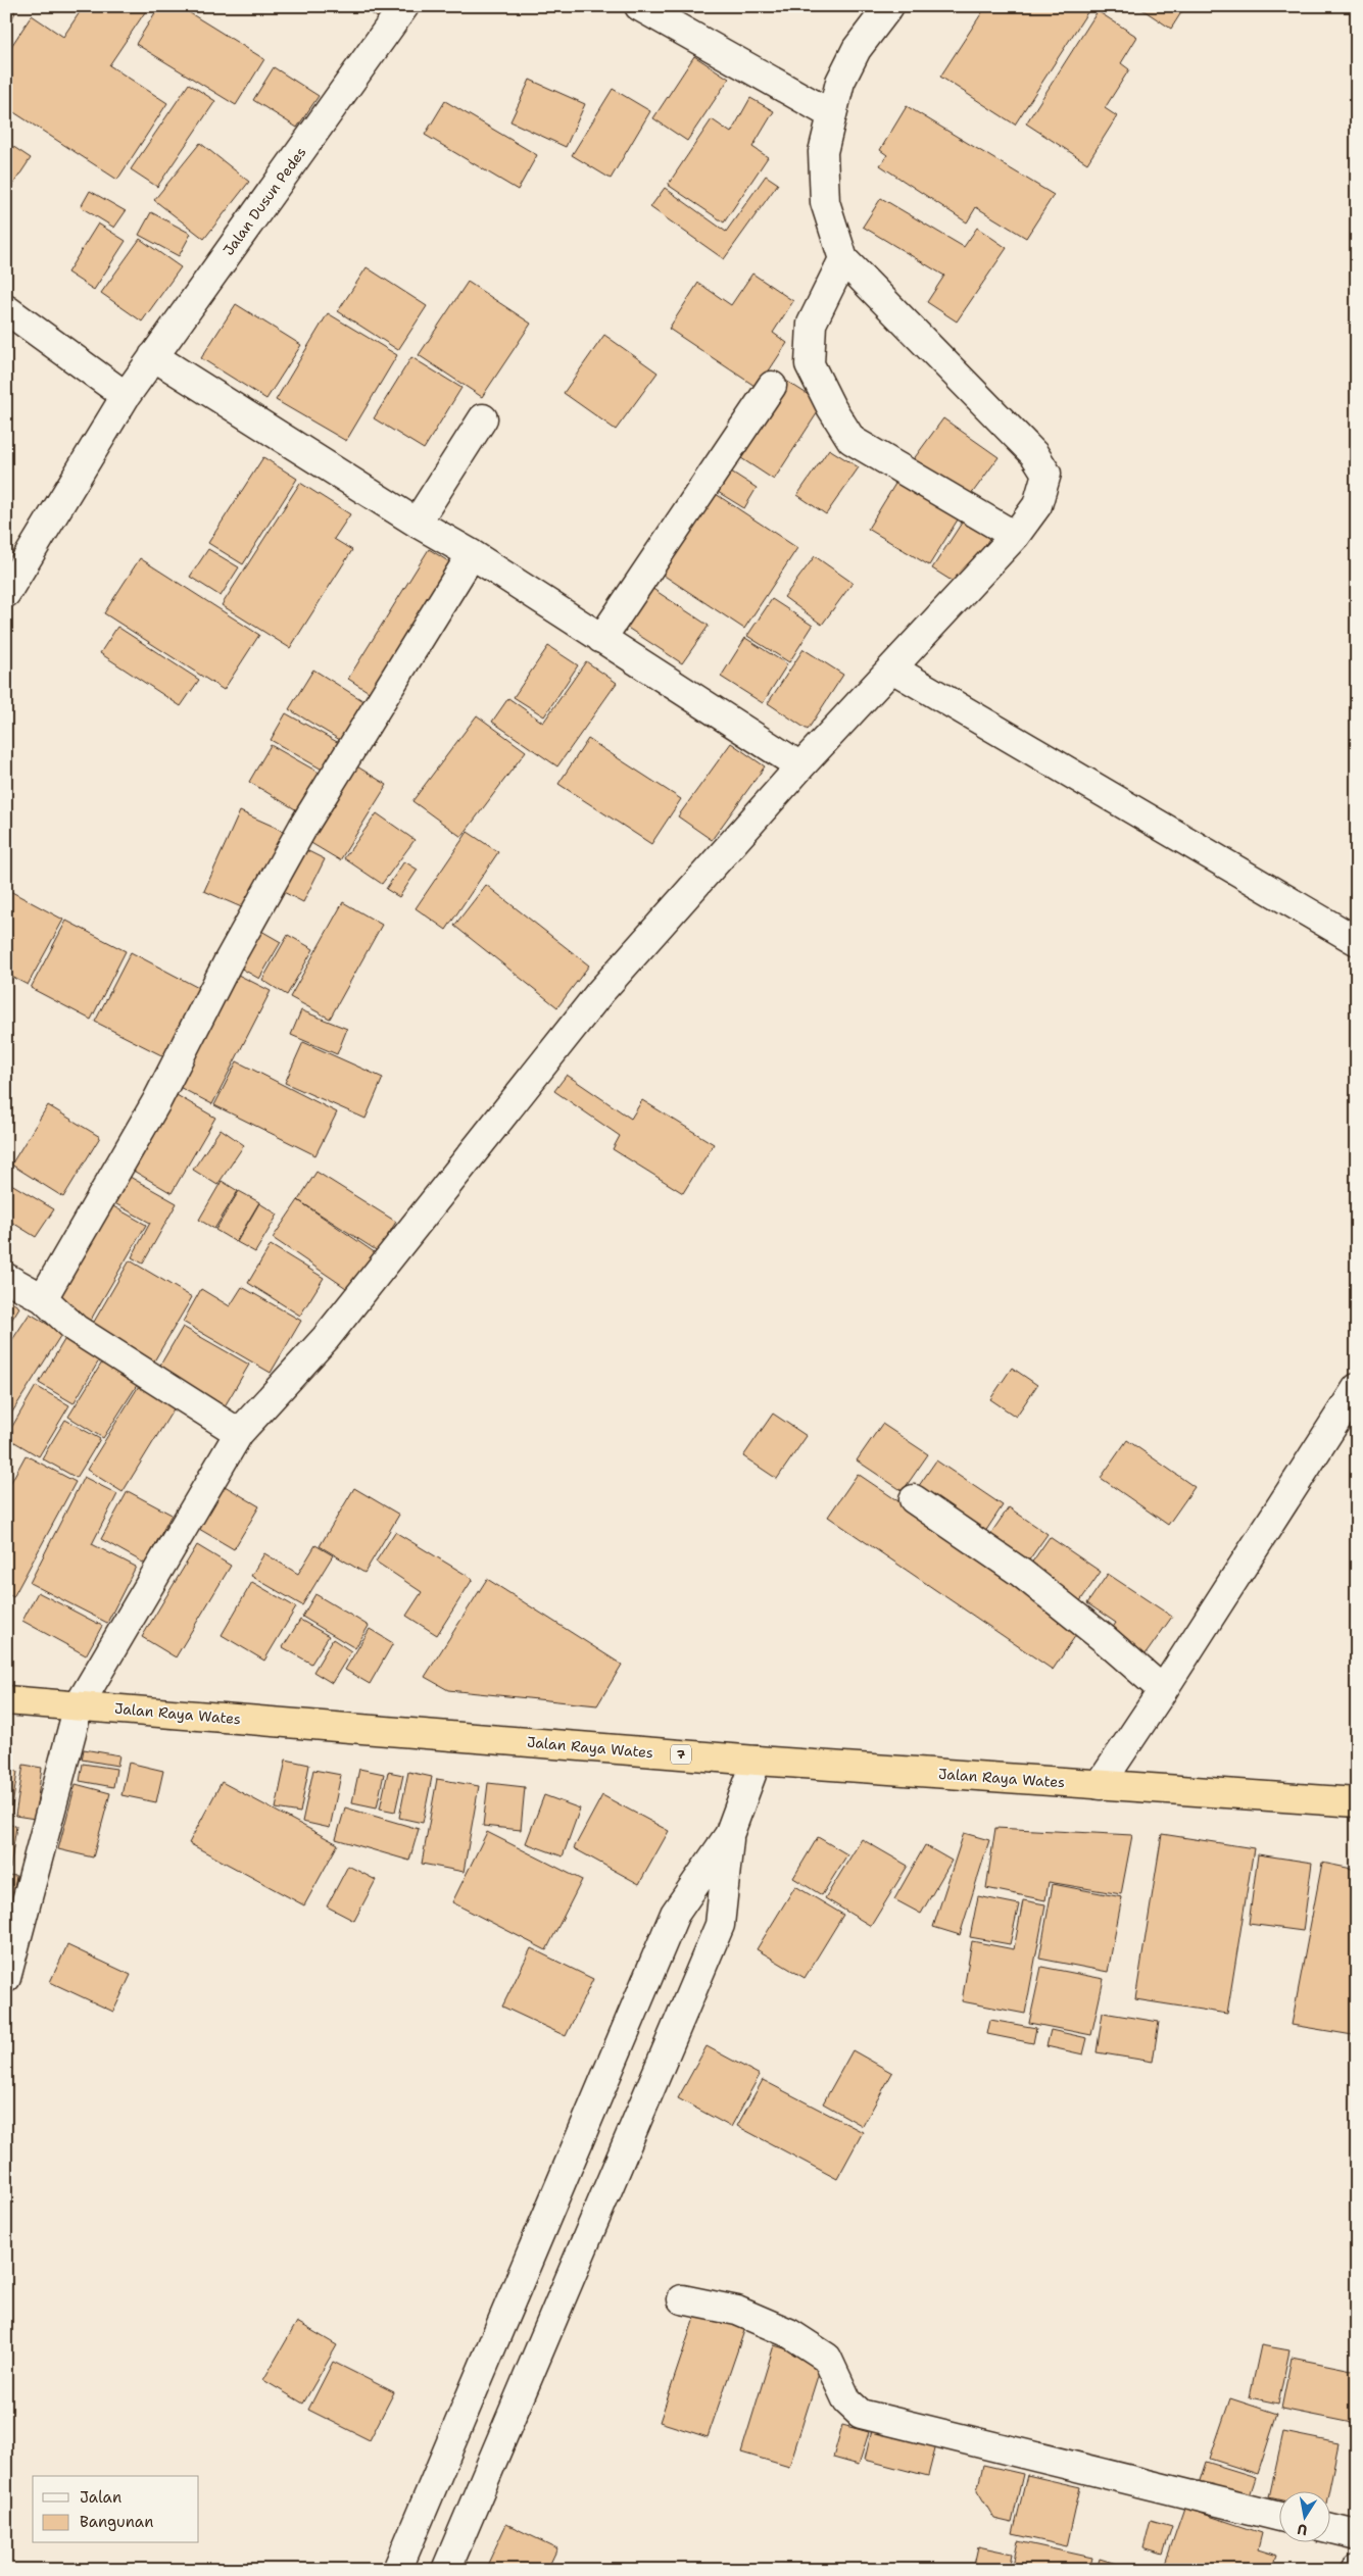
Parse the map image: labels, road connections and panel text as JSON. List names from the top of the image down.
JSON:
{
  "streets": {
    "highway": ["Jalan Raya Wates", "7"],
    "street": ["Jalan Dusun Pedes"]
  },
  "legend": ["Jalan", "Bangunan"],
  "north": "bottom"
}
